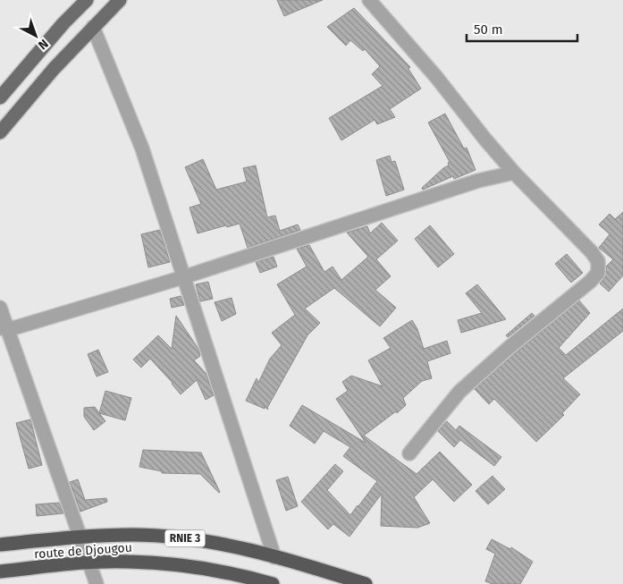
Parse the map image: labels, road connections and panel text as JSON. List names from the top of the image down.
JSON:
{
  "streets": {
    "highway": ["RNIE 3", "route de Djougou"]
  },
  "scale_bar": "50 m",
  "north": "bottom right"
}
